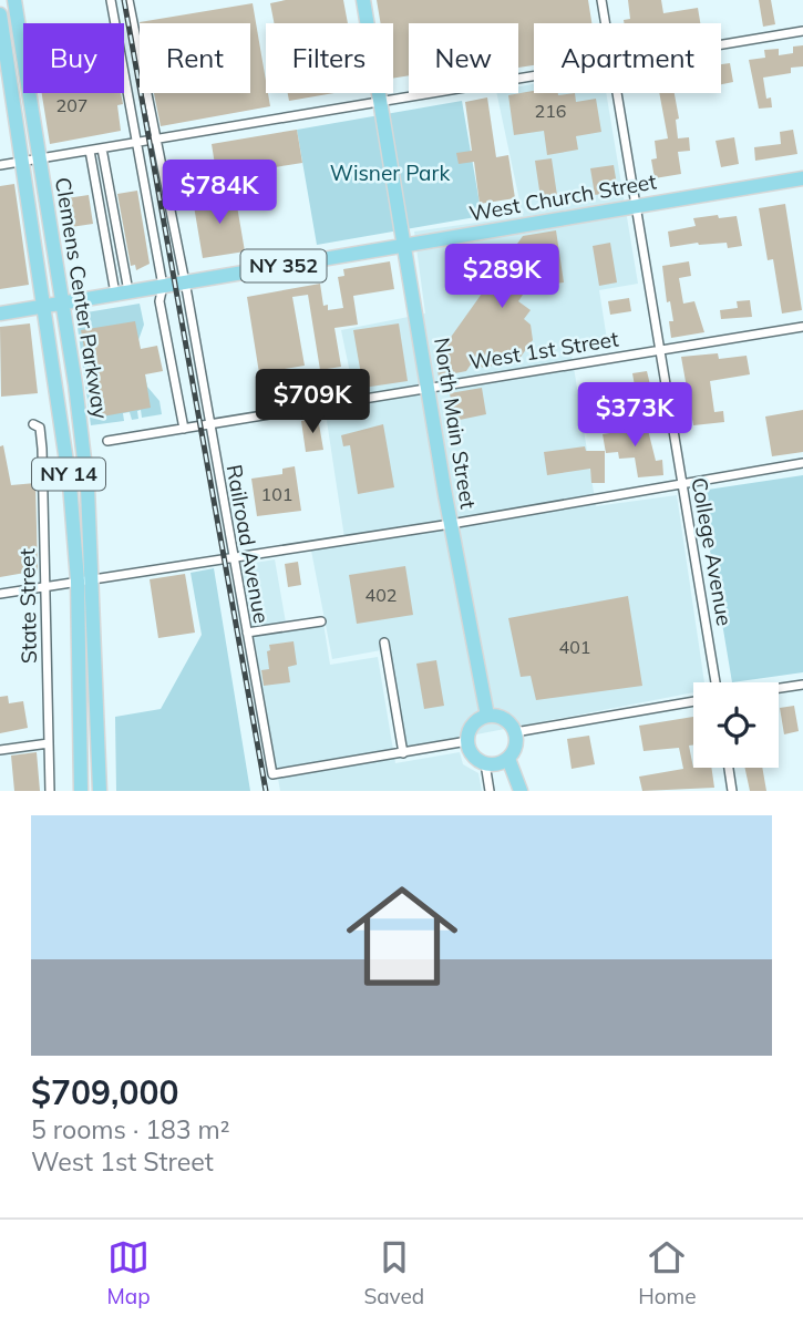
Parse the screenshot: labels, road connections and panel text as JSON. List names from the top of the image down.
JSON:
{
  "streets": {
    "main road": [
      "West Church Street",
      "NY 352",
      "Clemens Center Parkway",
      "North Main Street",
      "NY 14"
    ],
    "street": [
      "West 1st Street",
      "Railroad Avenue",
      "College Avenue",
      "State Street"
    ]
  },
  "crossings": [
    ["West Church Street", "NY 352"],
    ["West Church Street", "Clemens Center Parkway"],
    ["West Church Street", "North Main Street"],
    ["West Church Street", "Railroad Avenue"],
    ["West Church Street", "College Avenue"],
    ["NY 352", "Clemens Center Parkway"],
    ["West 1st Street", "North Main Street"],
    ["West 1st Street", "Railroad Avenue"],
    ["West 1st Street", "College Avenue"]
  ],
  "parks": ["Wisner Park"],
  "house_numbers": [
    "207",
    "216",
    "101",
    "402",
    "401"
  ],
  "page": {
    "chip": [
      "Buy",
      "Rent",
      "Filters",
      "New",
      "Apartment"
    ],
    "price": [
      "$784K",
      "$289K",
      "$709K",
      "$373K"
    ],
    "list": [
      {
        "name": "$709,000",
        "note": "5 rooms · 183 m² · West 1st Street"
      }
    ],
    "tabs": ["Map", "Saved", "Home"]
  }
}
